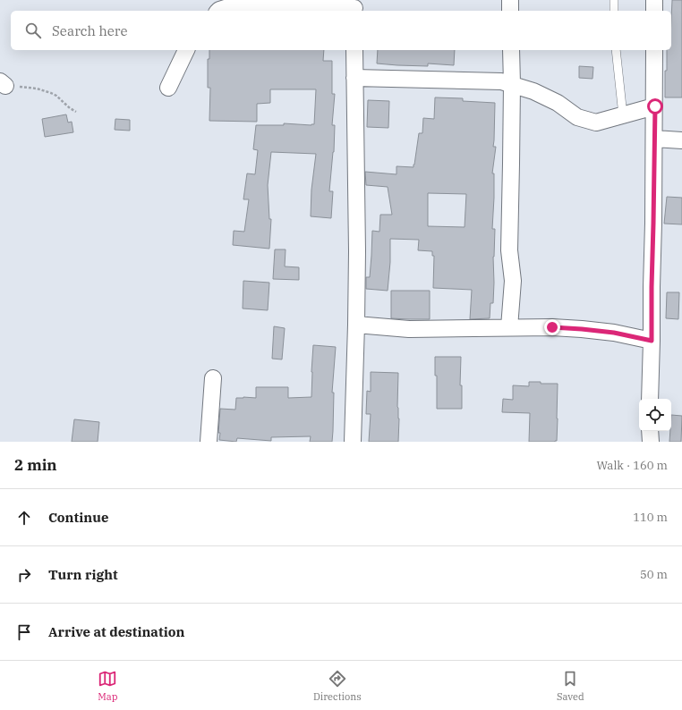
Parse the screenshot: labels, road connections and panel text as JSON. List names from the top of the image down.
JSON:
{
  "page": {
    "search": "Search here",
    "heading": ["2 min", "Walk · 160 m"],
    "list": [
      ["Continue", "110 m"],
      ["Turn right", "50 m"],
      "Arrive at destination"
    ],
    "nav": ["Map", "Directions", "Saved"]
  }
}
